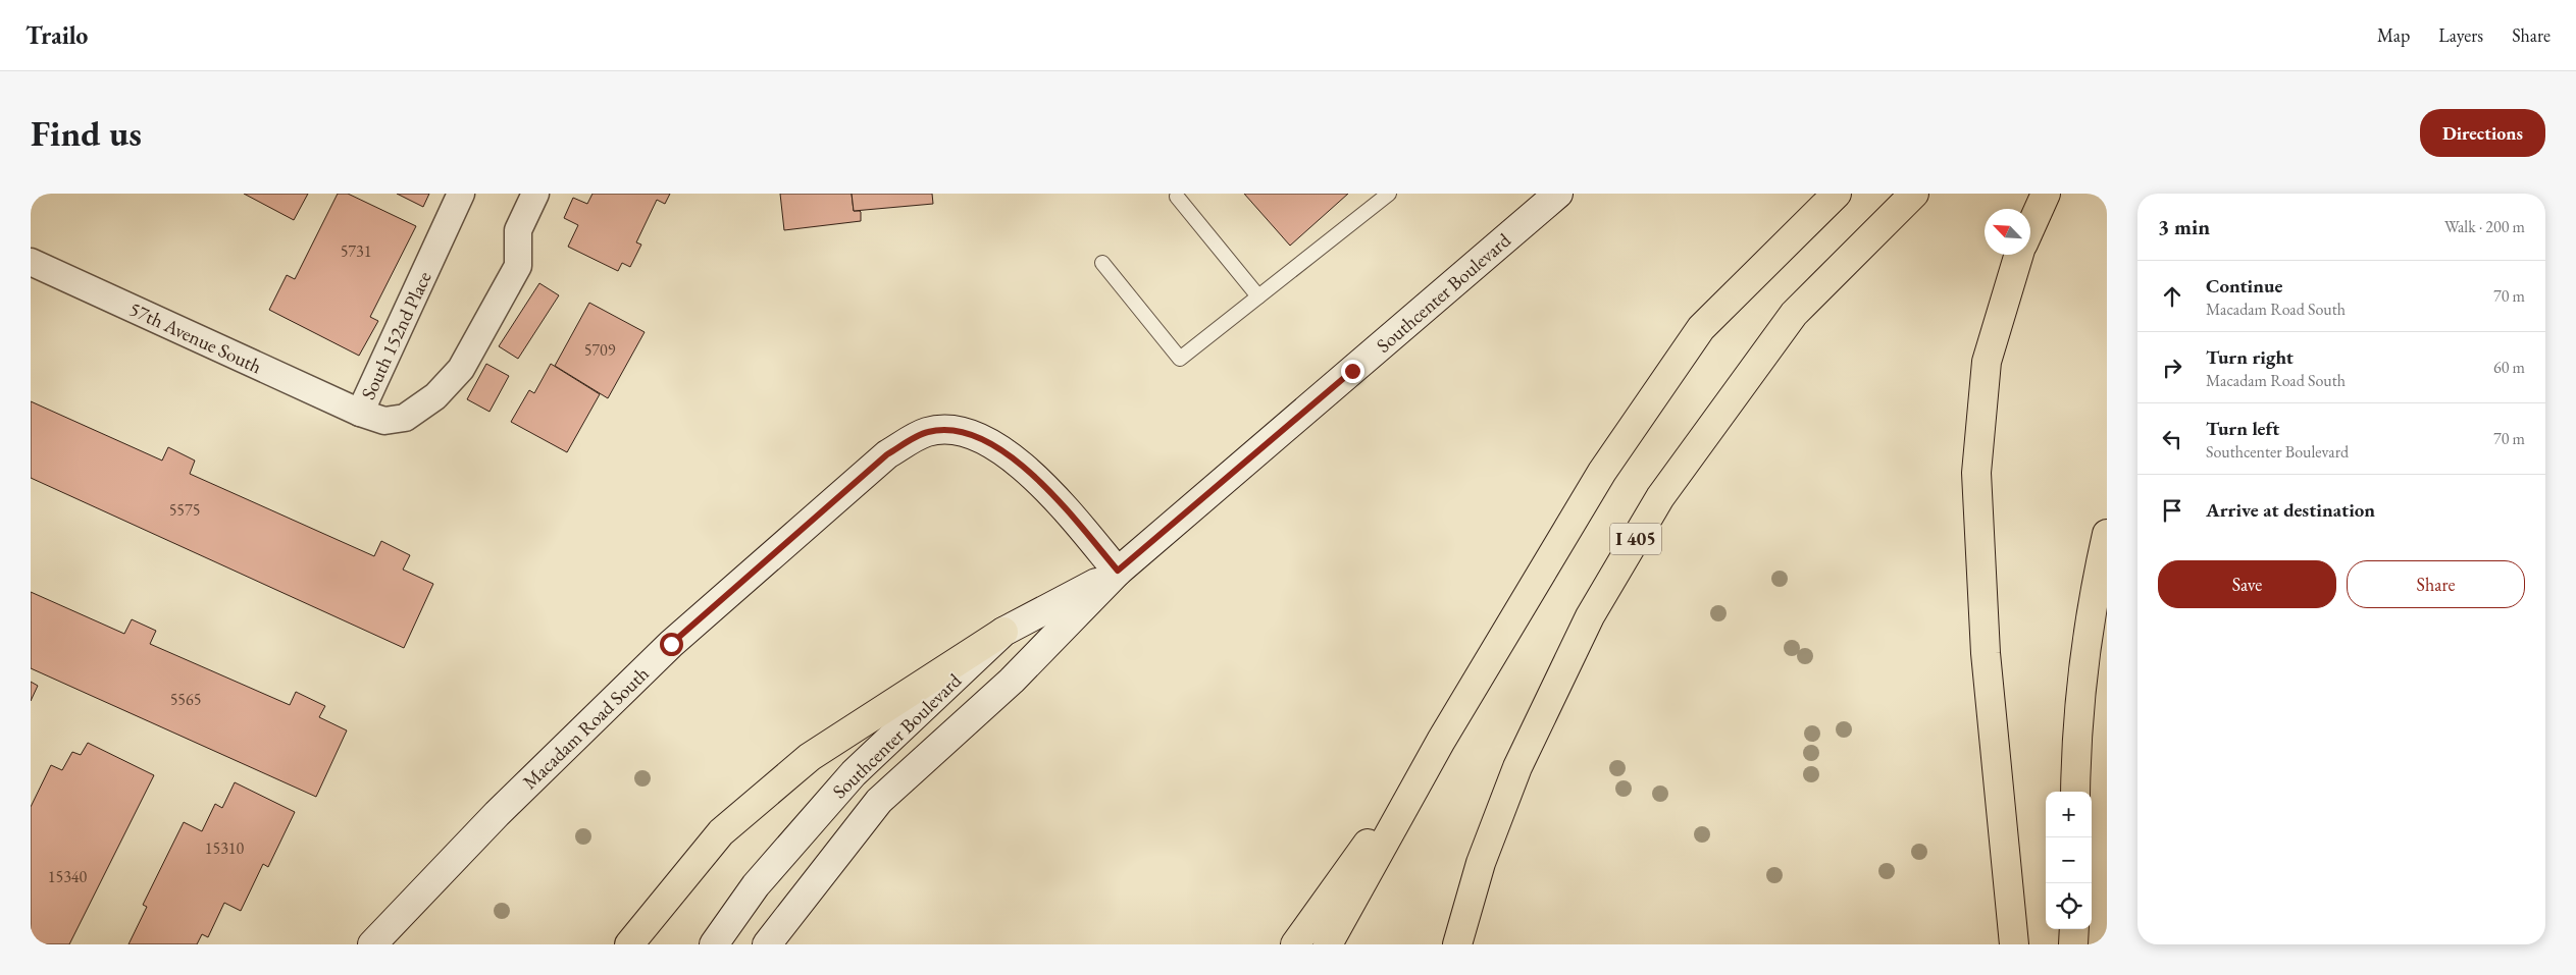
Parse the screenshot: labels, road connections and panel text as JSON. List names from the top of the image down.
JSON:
{
  "streets": {
    "highway": ["I 405"],
    "main road": ["Southcenter Boulevard", "Macadam Road South"],
    "street": ["South 152nd Place", "57th Avenue South"]
  },
  "crossings": [
    ["Southcenter Boulevard", "Macadam Road South"],
    ["South 152nd Place", "57th Avenue South"]
  ],
  "house_numbers": [
    "5731",
    "5709",
    "5575",
    "5565",
    "15310",
    "15340"
  ],
  "north": "top left",
  "page": {
    "header": "Trailo",
    "nav": ["Map", "Layers", "Share"],
    "buttons": [
      "Directions",
      ["Save", "Share"]
    ],
    "title": "Find us",
    "heading": ["3 min", "Walk · 200 m"],
    "list": [
      ["Continue", "Macadam Road South", "70 m"],
      ["Turn right", "Macadam Road South", "60 m"],
      ["Turn left", "Southcenter Boulevard", "70 m"],
      "Arrive at destination"
    ],
    "map_buttons": ["+", "−"]
  }
}
